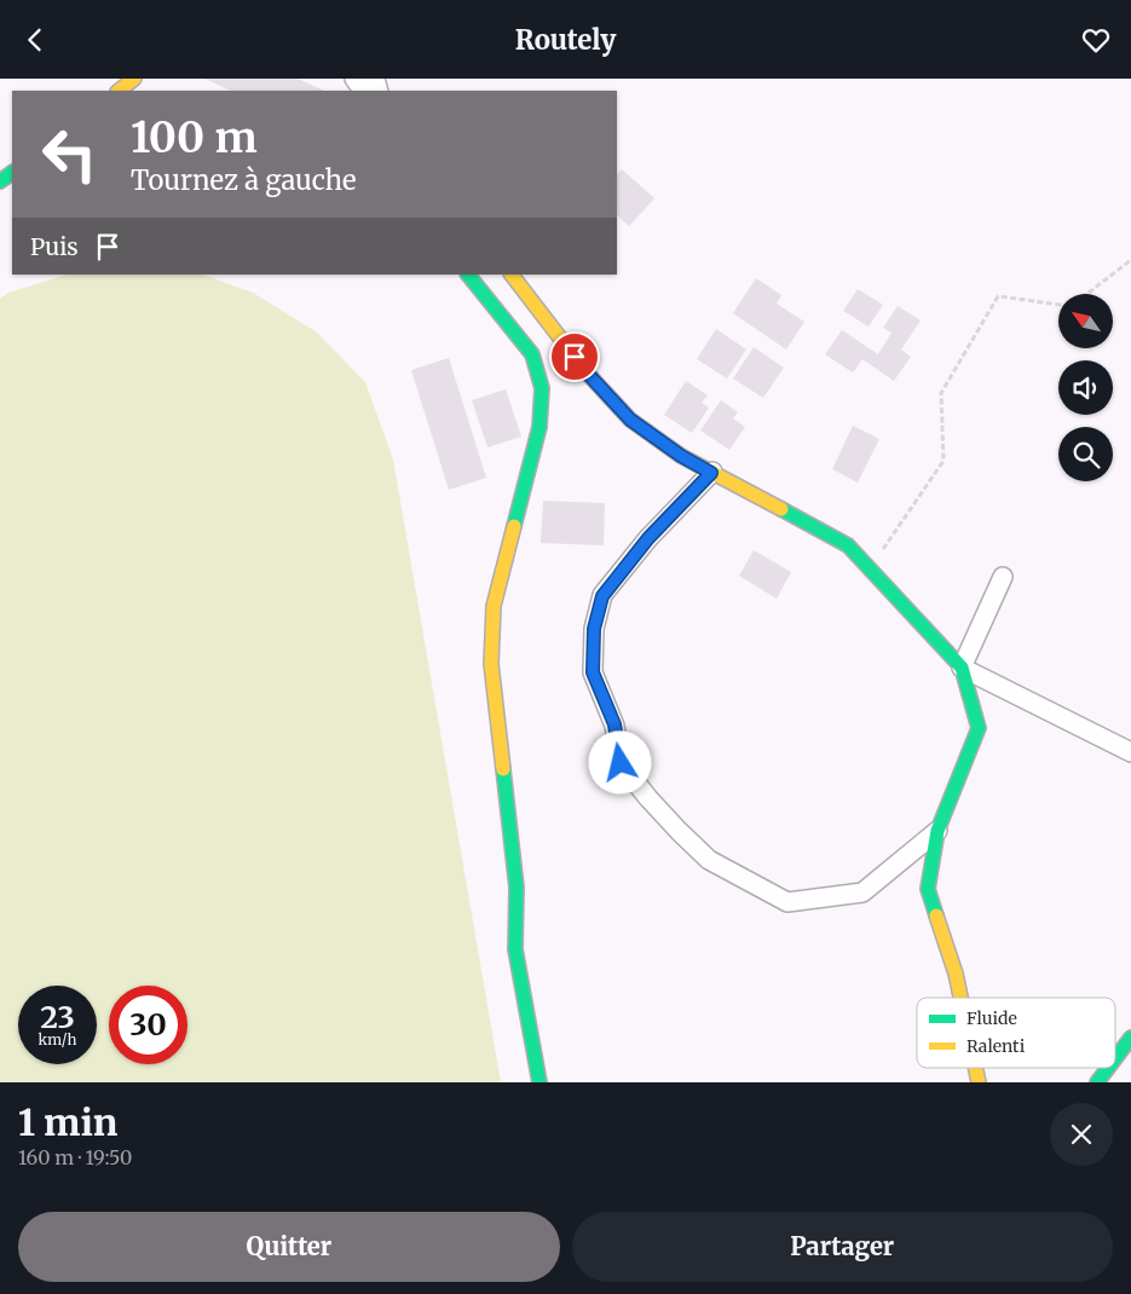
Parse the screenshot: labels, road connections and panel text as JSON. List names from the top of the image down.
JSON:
{
  "legend": ["Fluide", "Ralenti"],
  "north": "top left",
  "page": {
    "header": "Routely",
    "turn": ["100 m", "Tournez à gauche"],
    "then": "Puis",
    "speed": "23 km/h",
    "limit": "30",
    "heading": ["1 min", "160 m · 19:50"],
    "buttons": ["Quitter", "Partager"]
  }
}
